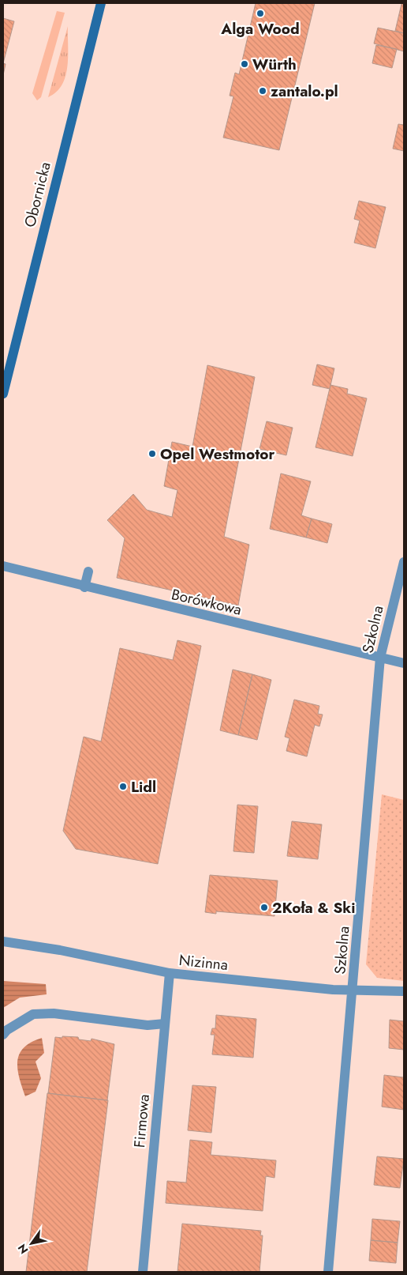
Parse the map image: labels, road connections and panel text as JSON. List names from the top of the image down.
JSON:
{
  "streets": {
    "main road": ["Obornicka"],
    "street": [
      "Borówkowa",
      "Szkolna",
      "Nizinna",
      "Firmowa"
    ]
  },
  "crossings": [
    ["Borówkowa", "Szkolna"],
    ["Szkolna", "Nizinna"],
    ["Nizinna", "Firmowa"]
  ],
  "places": [
    "Alga Wood",
    "Würth",
    "zantalo.pl",
    "Opel Westmotor",
    "Lidl",
    "2Koła & Ski"
  ],
  "north": "bottom left"
}
